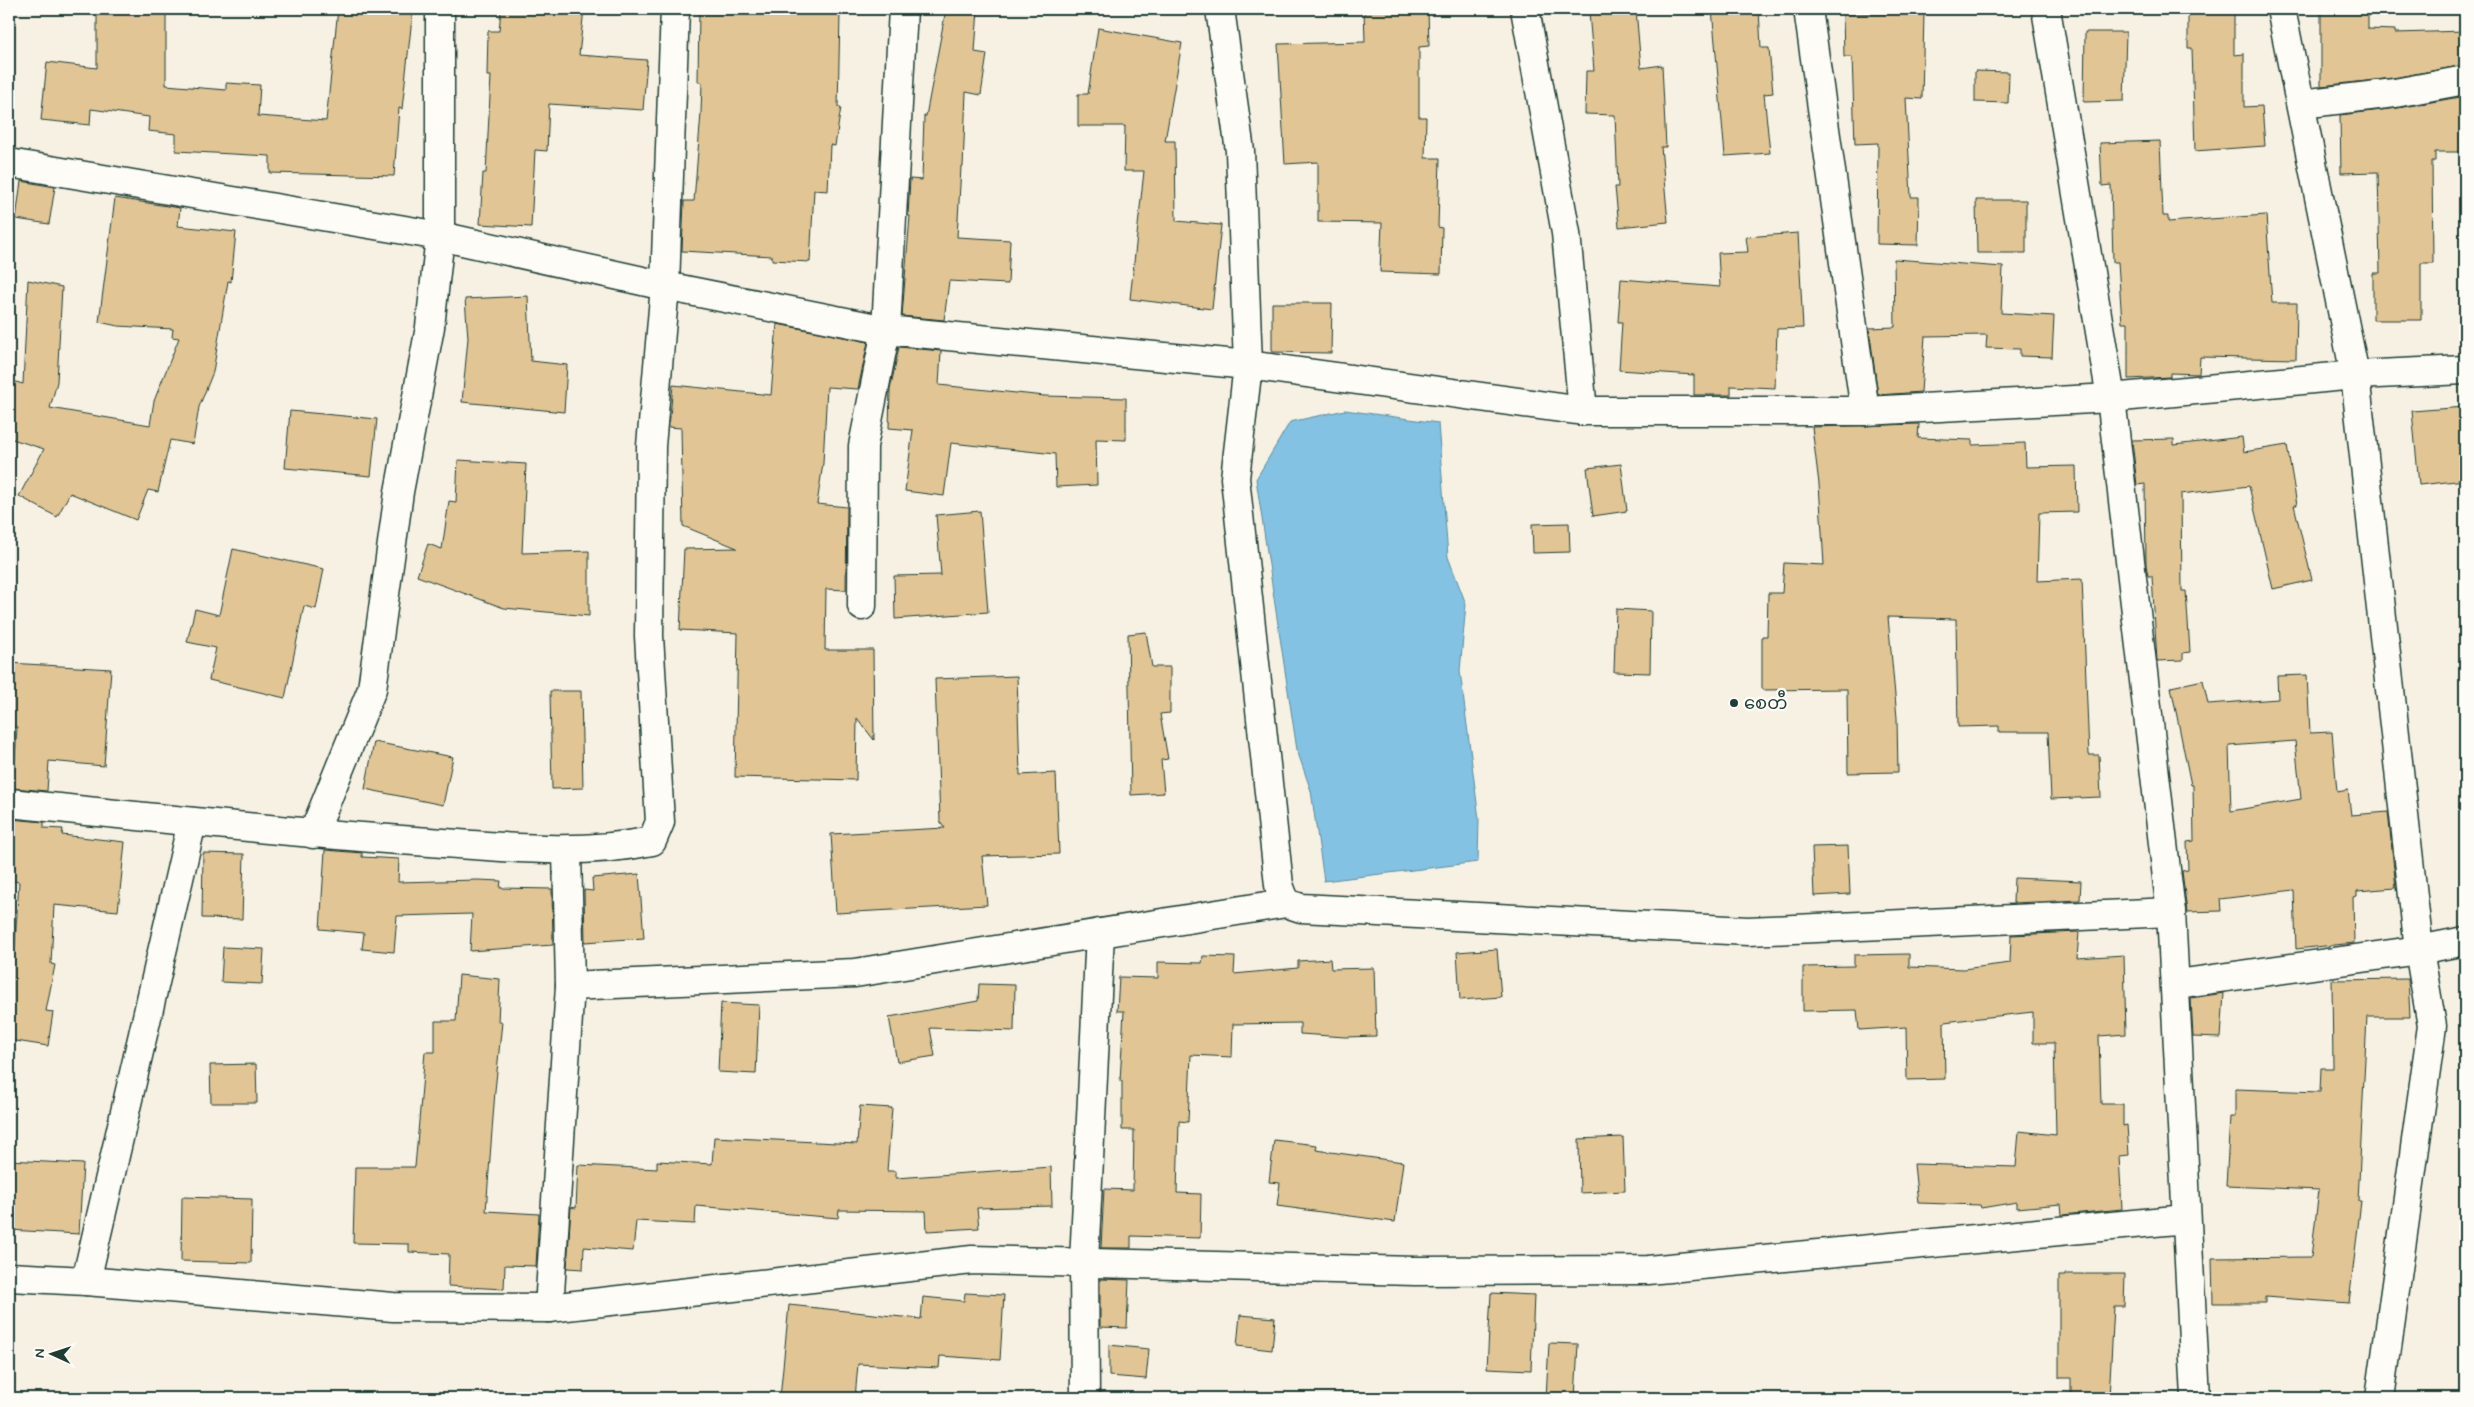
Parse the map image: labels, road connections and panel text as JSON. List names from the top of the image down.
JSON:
{
  "places": ["စေတီ"],
  "north": "left"
}
